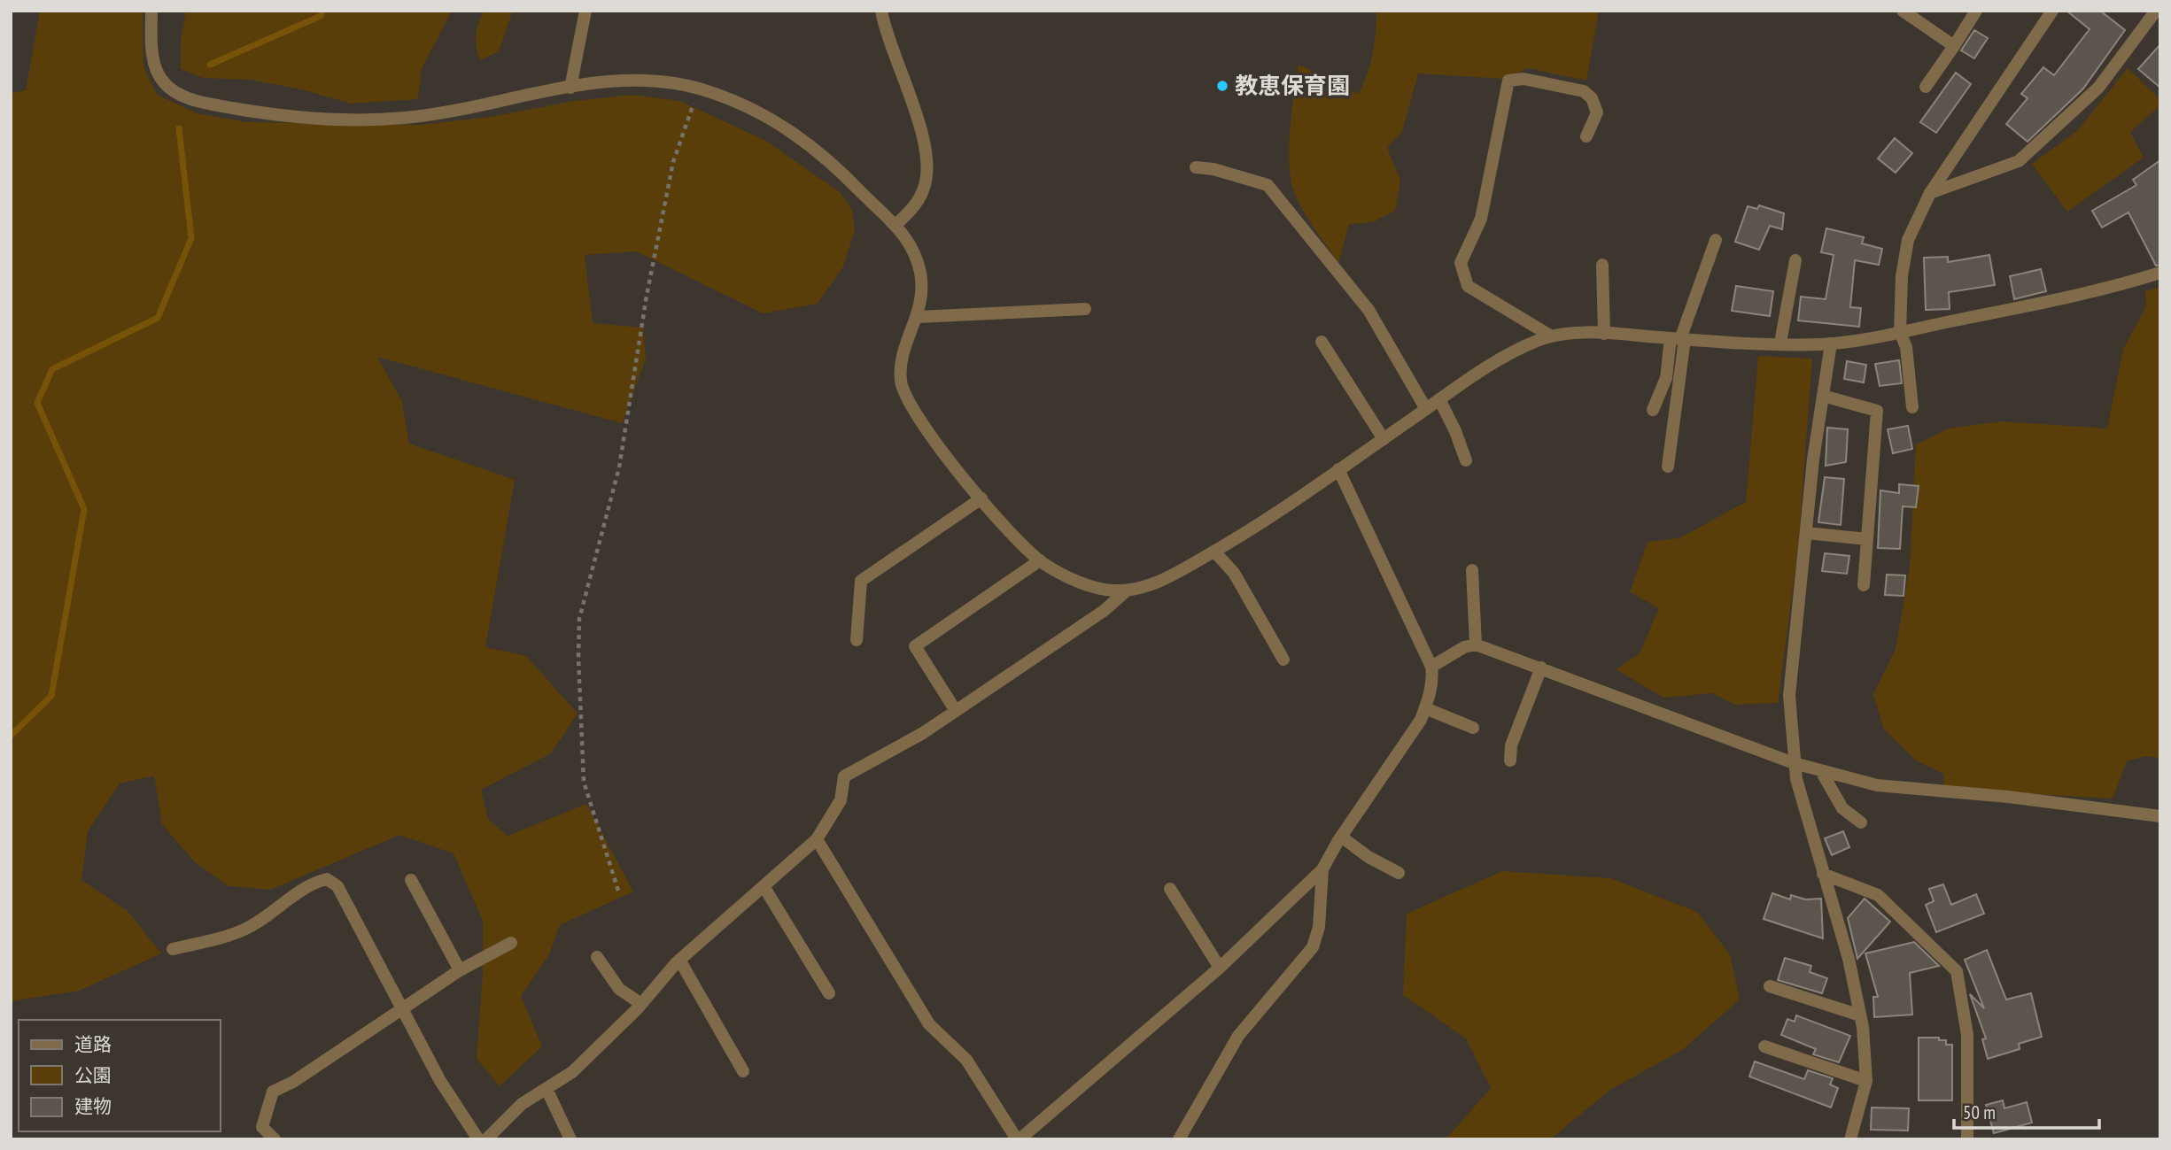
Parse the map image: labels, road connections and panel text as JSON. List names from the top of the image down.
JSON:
{
  "places": ["教恵保育園"],
  "legend": ["道路", "公園", "建物"],
  "scale_bar": "50 m"
}
